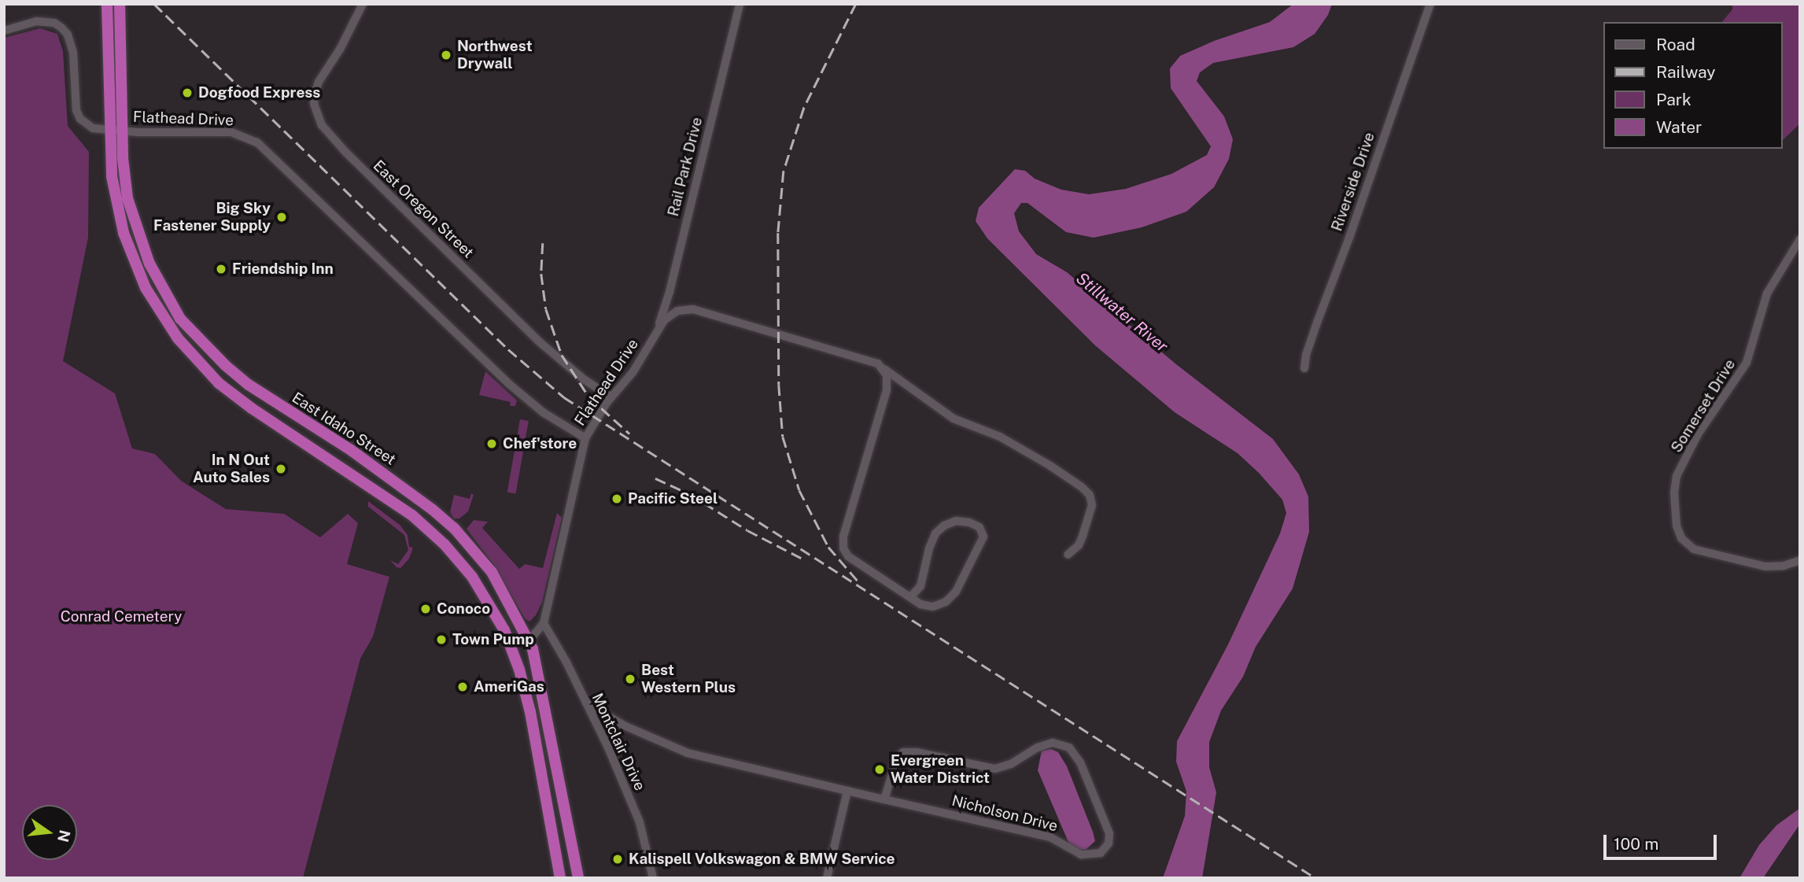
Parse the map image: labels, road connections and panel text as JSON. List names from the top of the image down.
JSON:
{
  "streets": {
    "highway": ["East Idaho Street"],
    "street": [
      "Flathead Drive",
      "Rail Park Drive",
      "Riverside Drive",
      "East Oregon Street",
      "Somerset Drive",
      "Montclair Drive",
      "Nicholson Drive"
    ]
  },
  "crossings": [
    ["Flathead Drive", "Rail Park Drive"],
    ["Flathead Drive", "East Oregon Street"],
    ["Flathead Drive", "East Idaho Street"],
    ["Montclair Drive", "Nicholson Drive"]
  ],
  "water": ["Stillwater River"],
  "parks": ["Conrad Cemetery"],
  "places": [
    "Northwest Drywall",
    "Dogfood Express",
    "Big Sky Fastener Supply",
    "Friendship Inn",
    "Chef'store",
    "In N Out Auto Sales",
    "Pacific Steel",
    "Conoco",
    "Town Pump",
    "Best Western Plus",
    "AmeriGas",
    "Evergreen Water District",
    "Kalispell Volkswagon & BMW Service"
  ],
  "legend": [
    "Road",
    "Railway",
    "Park",
    "Water"
  ],
  "scale_bar": "100 m",
  "north": "right"
}
